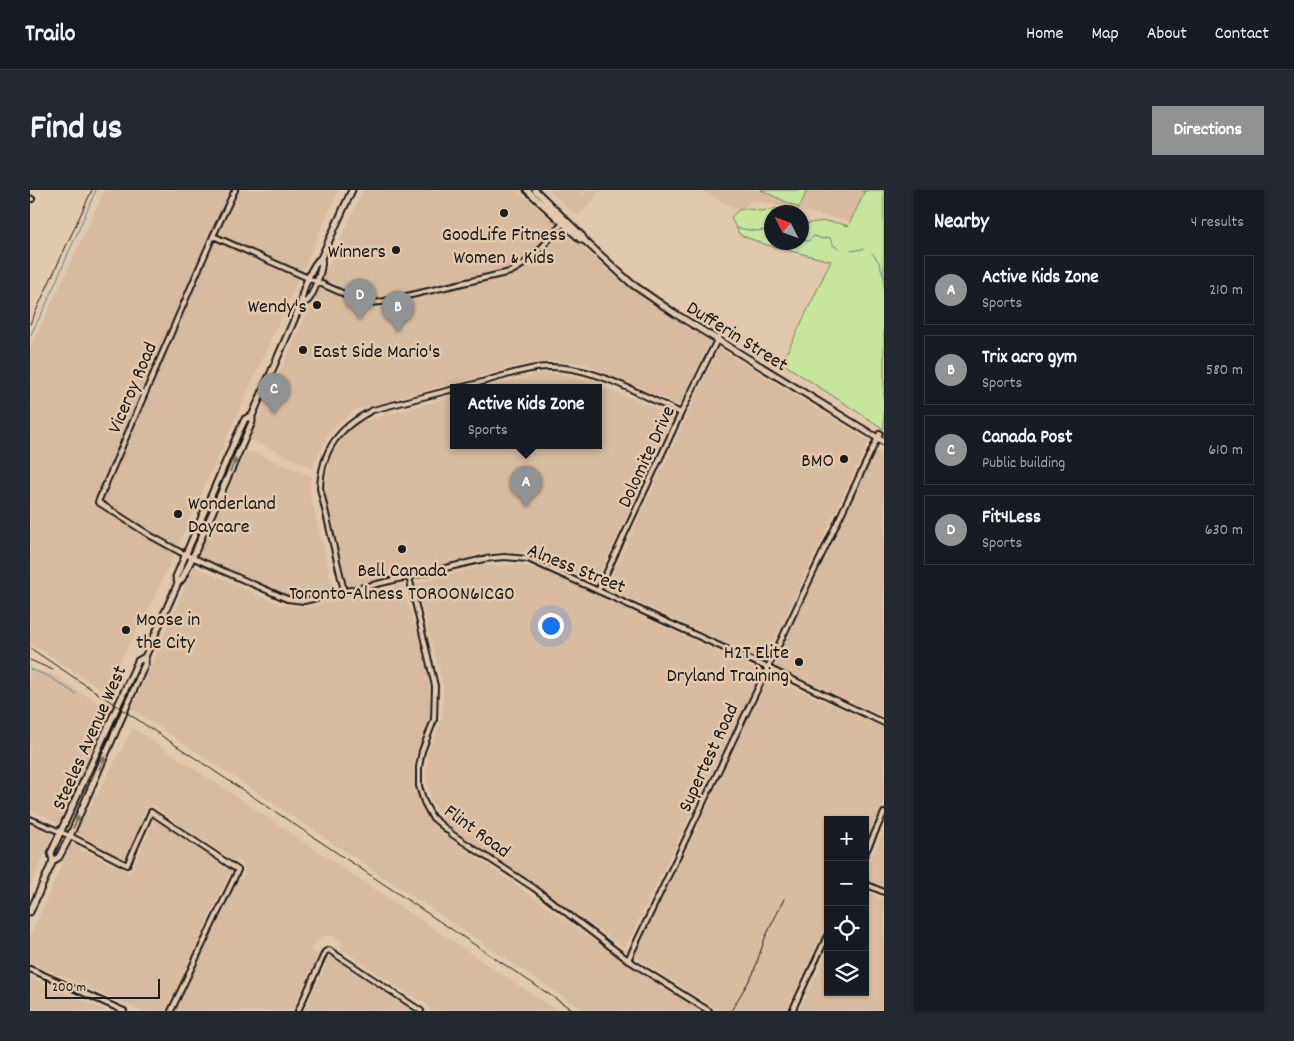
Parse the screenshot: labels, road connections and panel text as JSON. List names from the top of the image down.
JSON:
{
  "streets": {
    "main road": ["Dufferin Street", "Steeles Avenue West"],
    "street": [
      "Viceroy Road",
      "Dolomite Drive",
      "Alness Street",
      "Supertest Road",
      "Flint Road"
    ]
  },
  "crossings": [
    ["Dufferin Street", "Dolomite Drive"],
    ["Dufferin Street", "Supertest Road"],
    ["Viceroy Road", "Alness Street"],
    ["Viceroy Road", "Steeles Avenue West"],
    ["Dolomite Drive", "Alness Street"],
    ["Alness Street", "Steeles Avenue West"],
    ["Alness Street", "Supertest Road"],
    ["Alness Street", "Flint Road"],
    ["Supertest Road", "Flint Road"]
  ],
  "places": [
    "GoodLife Fitness Women & Kids",
    "Winners",
    "Wendy's",
    "East Side Mario's",
    "BMO",
    "Wonderland Daycare",
    "Bell Canada Toronto-Alness TOROON61CG0",
    "Moose in the City",
    "H2T Elite Dryland Training"
  ],
  "scale_bar": "200 m",
  "north": "top left",
  "page": {
    "header": "Trailo",
    "nav": [
      "Home",
      "Map",
      "About",
      "Contact"
    ],
    "title": "Find us",
    "buttons": "Directions",
    "heading": ["Nearby", "4 results"],
    "list": [
      {
        "mark": "A",
        "name": "Active Kids Zone",
        "note": "Sports",
        "value": "210 m"
      },
      {
        "mark": "B",
        "name": "Trix acro gym",
        "note": "Sports",
        "value": "580 m"
      },
      {
        "mark": "C",
        "name": "Canada Post",
        "note": "Public building",
        "value": "610 m"
      },
      {
        "mark": "D",
        "name": "Fit4Less",
        "note": "Sports",
        "value": "630 m"
      }
    ],
    "pins": [
      "D",
      "B",
      "C",
      "A"
    ],
    "popup": ["Active Kids Zone", "Sports"],
    "map_buttons": ["+", "−"],
    "scale": "200 m"
  }
}
